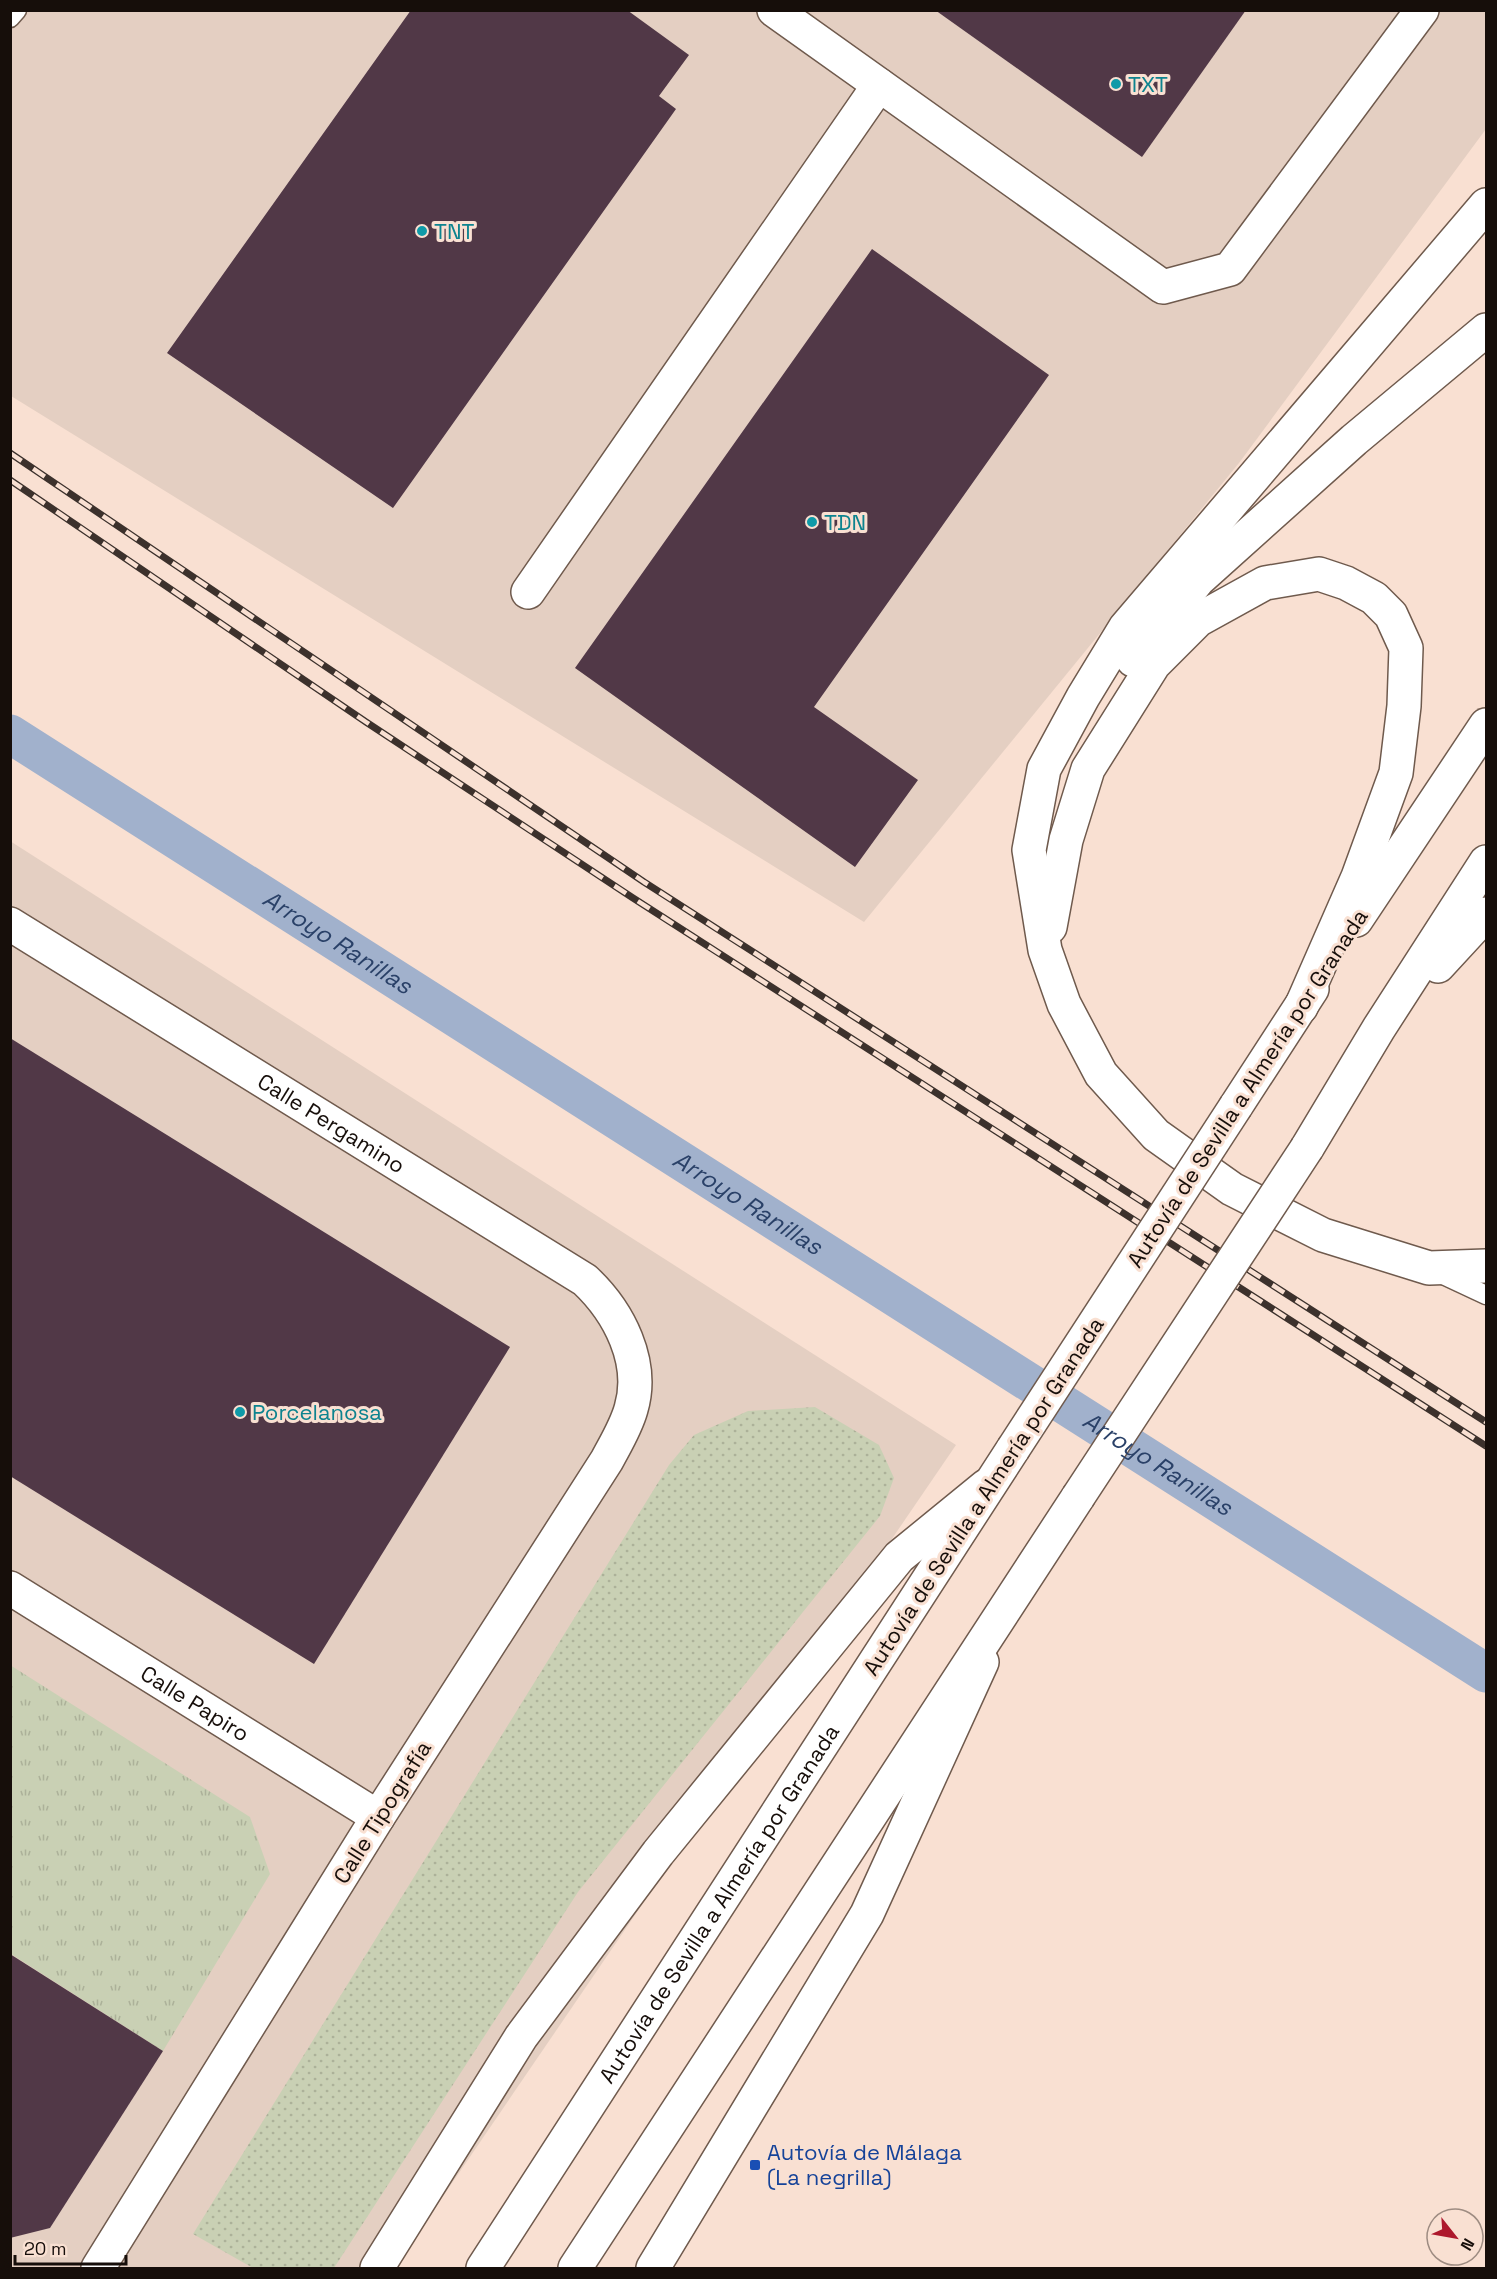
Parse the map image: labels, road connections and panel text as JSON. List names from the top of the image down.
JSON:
{
  "streets": {
    "main road": [
      "Autovía de Sevilla a Almería por Granada",
      "Calle Pergamino",
      "Calle Papiro",
      "Calle Tipografía"
    ]
  },
  "crossings": [
    ["Calle Pergamino", "Calle Tipografía"],
    ["Calle Papiro", "Calle Tipografía"]
  ],
  "water": ["Arroyo Ranillas"],
  "places": {
    "other": [
      "TXT",
      "TNT",
      "TDN",
      "Porcelanosa"
    ],
    "transit": ["Autovía de Málaga (La negrilla)"]
  },
  "scale_bar": "20 m",
  "north": "bottom right"
}
